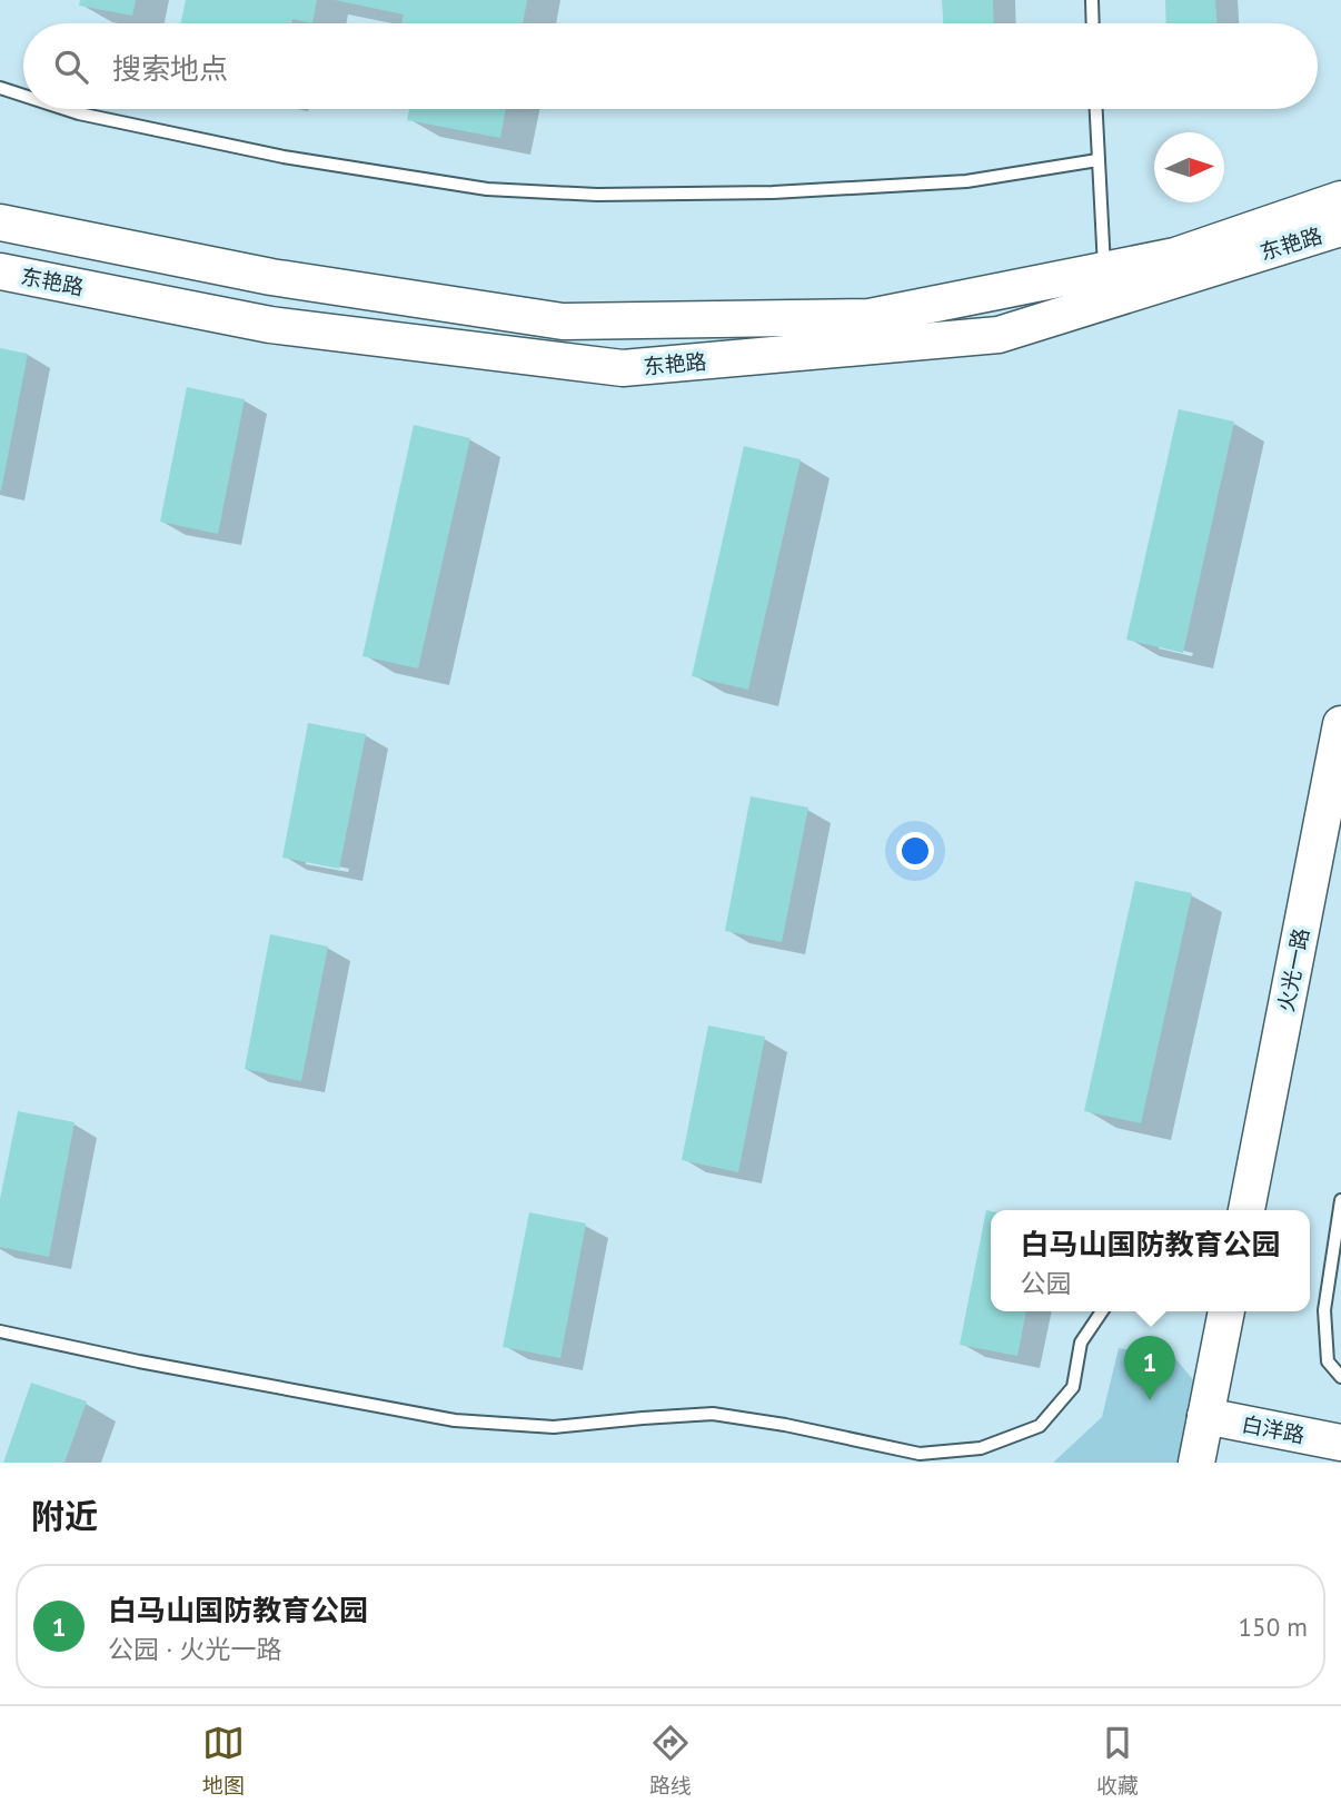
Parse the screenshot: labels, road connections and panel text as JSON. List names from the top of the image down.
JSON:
{
  "streets": {
    "main road": ["东艳路", "火光一路", "白洋路"]
  },
  "north": "right",
  "page": {
    "search": "搜索地点",
    "popup": ["白马山国防教育公园", "公园"],
    "pins": "1",
    "heading": "附近",
    "list": [
      {
        "mark": "1",
        "name": "白马山国防教育公园",
        "note": "公园 · 火光一路",
        "value": "150 m"
      }
    ],
    "nav": ["地图", "路线", "收藏"]
  }
}
